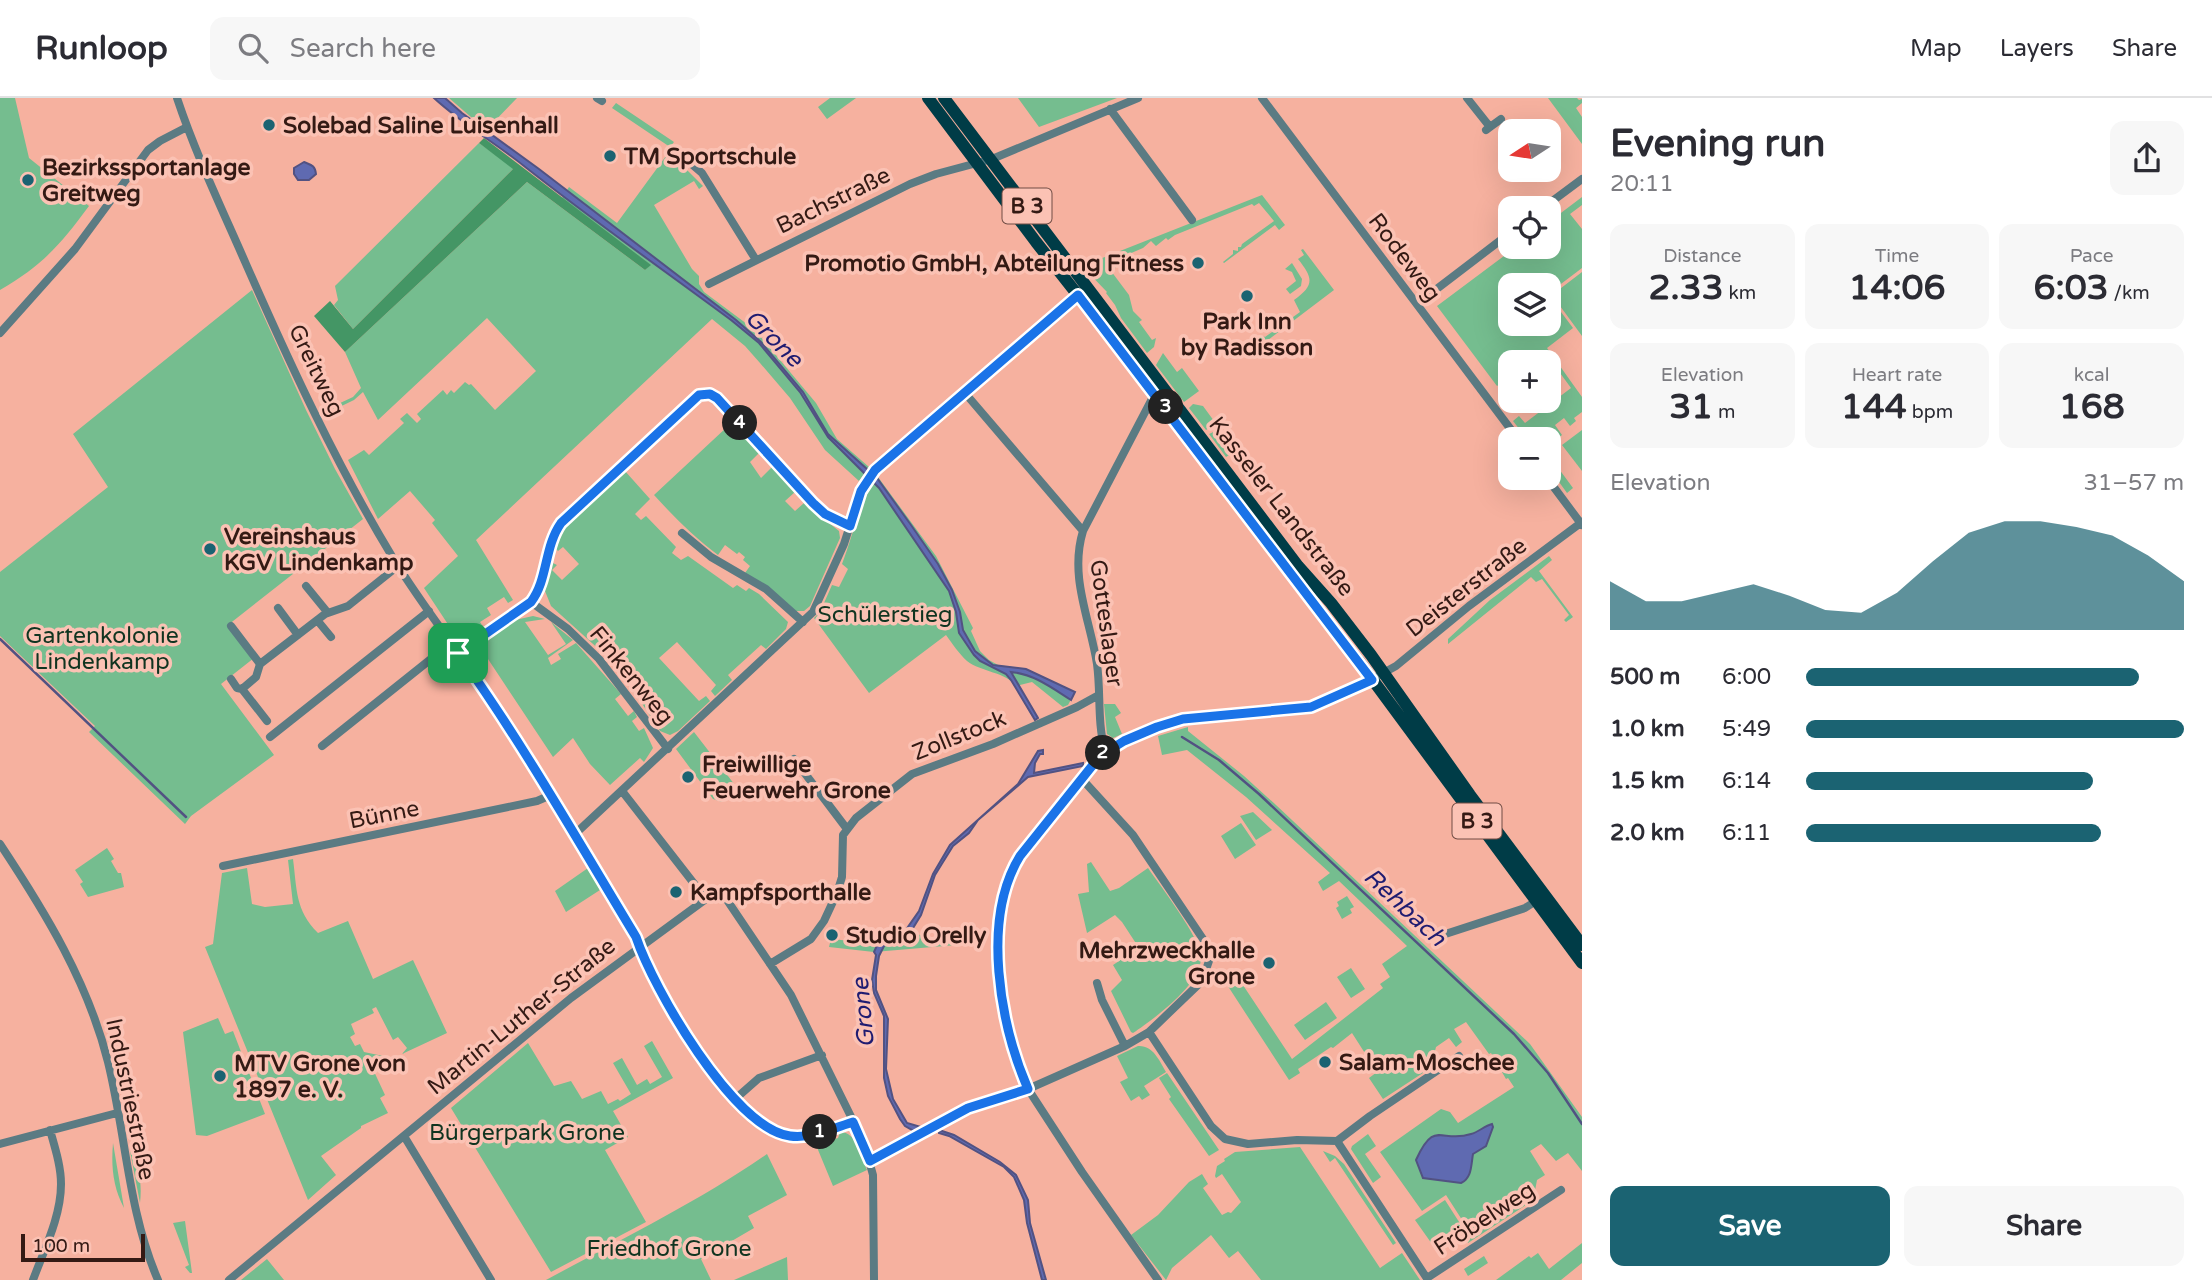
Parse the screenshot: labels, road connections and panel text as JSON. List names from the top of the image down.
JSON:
{
  "streets": {
    "main road": ["B 3", "Kasseler Landstraße"],
    "street": [
      "Bachstraße",
      "Rodeweg",
      "Greitweg",
      "Deisterstraße",
      "Gotteslager",
      "Finkenweg",
      "Zollstock",
      "Bünne",
      "Martin-Luther-Straße",
      "Industriestraße",
      "Fröbelweg"
    ]
  },
  "crossings": [
    ["Bachstraße", "Kasseler Landstraße"],
    ["Greitweg", "Bünne"],
    ["Greitweg", "Martin-Luther-Straße"],
    ["Kasseler Landstraße", "Deisterstraße"],
    ["Kasseler Landstraße", "Gotteslager"],
    ["Gotteslager", "Zollstock"]
  ],
  "water": ["Grone", "Rehbach"],
  "parks": [
    "Schülerstieg",
    "Gartenkolonie Lindenkamp",
    "Bürgerpark Grone",
    "Friedhof Grone"
  ],
  "places": [
    "Solebad Saline Luisenhall",
    "TM Sportschule",
    "Bezirkssportanlage Greitweg",
    "Promotio GmbH, Abteilung Fitness",
    "Park Inn by Radisson",
    "Vereinshaus KGV Lindenkamp",
    "Freiwillige Feuerwehr Grone",
    "Kampfsporthalle",
    "Studio Orelly",
    "Mehrzweckhalle Grone",
    "Salam-Moschee",
    "MTV Grone von 1897 e. V."
  ],
  "scale_bar": "100 m",
  "north": "left",
  "page": {
    "header": "Runloop",
    "search": "Search here",
    "nav": ["Map", "Layers", "Share"],
    "heading": ["Evening run", "20:11"],
    "map_buttons": ["+", "−"],
    "stats": [
      ["Distance", "2.33 km"],
      ["Time", "14:06"],
      ["Pace", "6:03 /km"],
      ["Elevation", "31 m"],
      ["Heart rate", "144 bpm"],
      ["kcal", "168"]
    ],
    "pins": [
      "3",
      "4",
      "2",
      "1"
    ],
    "chart": ["Elevation", "31–57 m"],
    "list": [
      {
        "name": "500 m",
        "note": "6:00"
      },
      {
        "name": "1.0 km",
        "note": "5:49"
      },
      {
        "name": "1.5 km",
        "note": "6:14"
      },
      {
        "name": "2.0 km",
        "note": "6:11"
      }
    ],
    "buttons": ["Save", "Share"],
    "scale": "100 m"
  }
}
